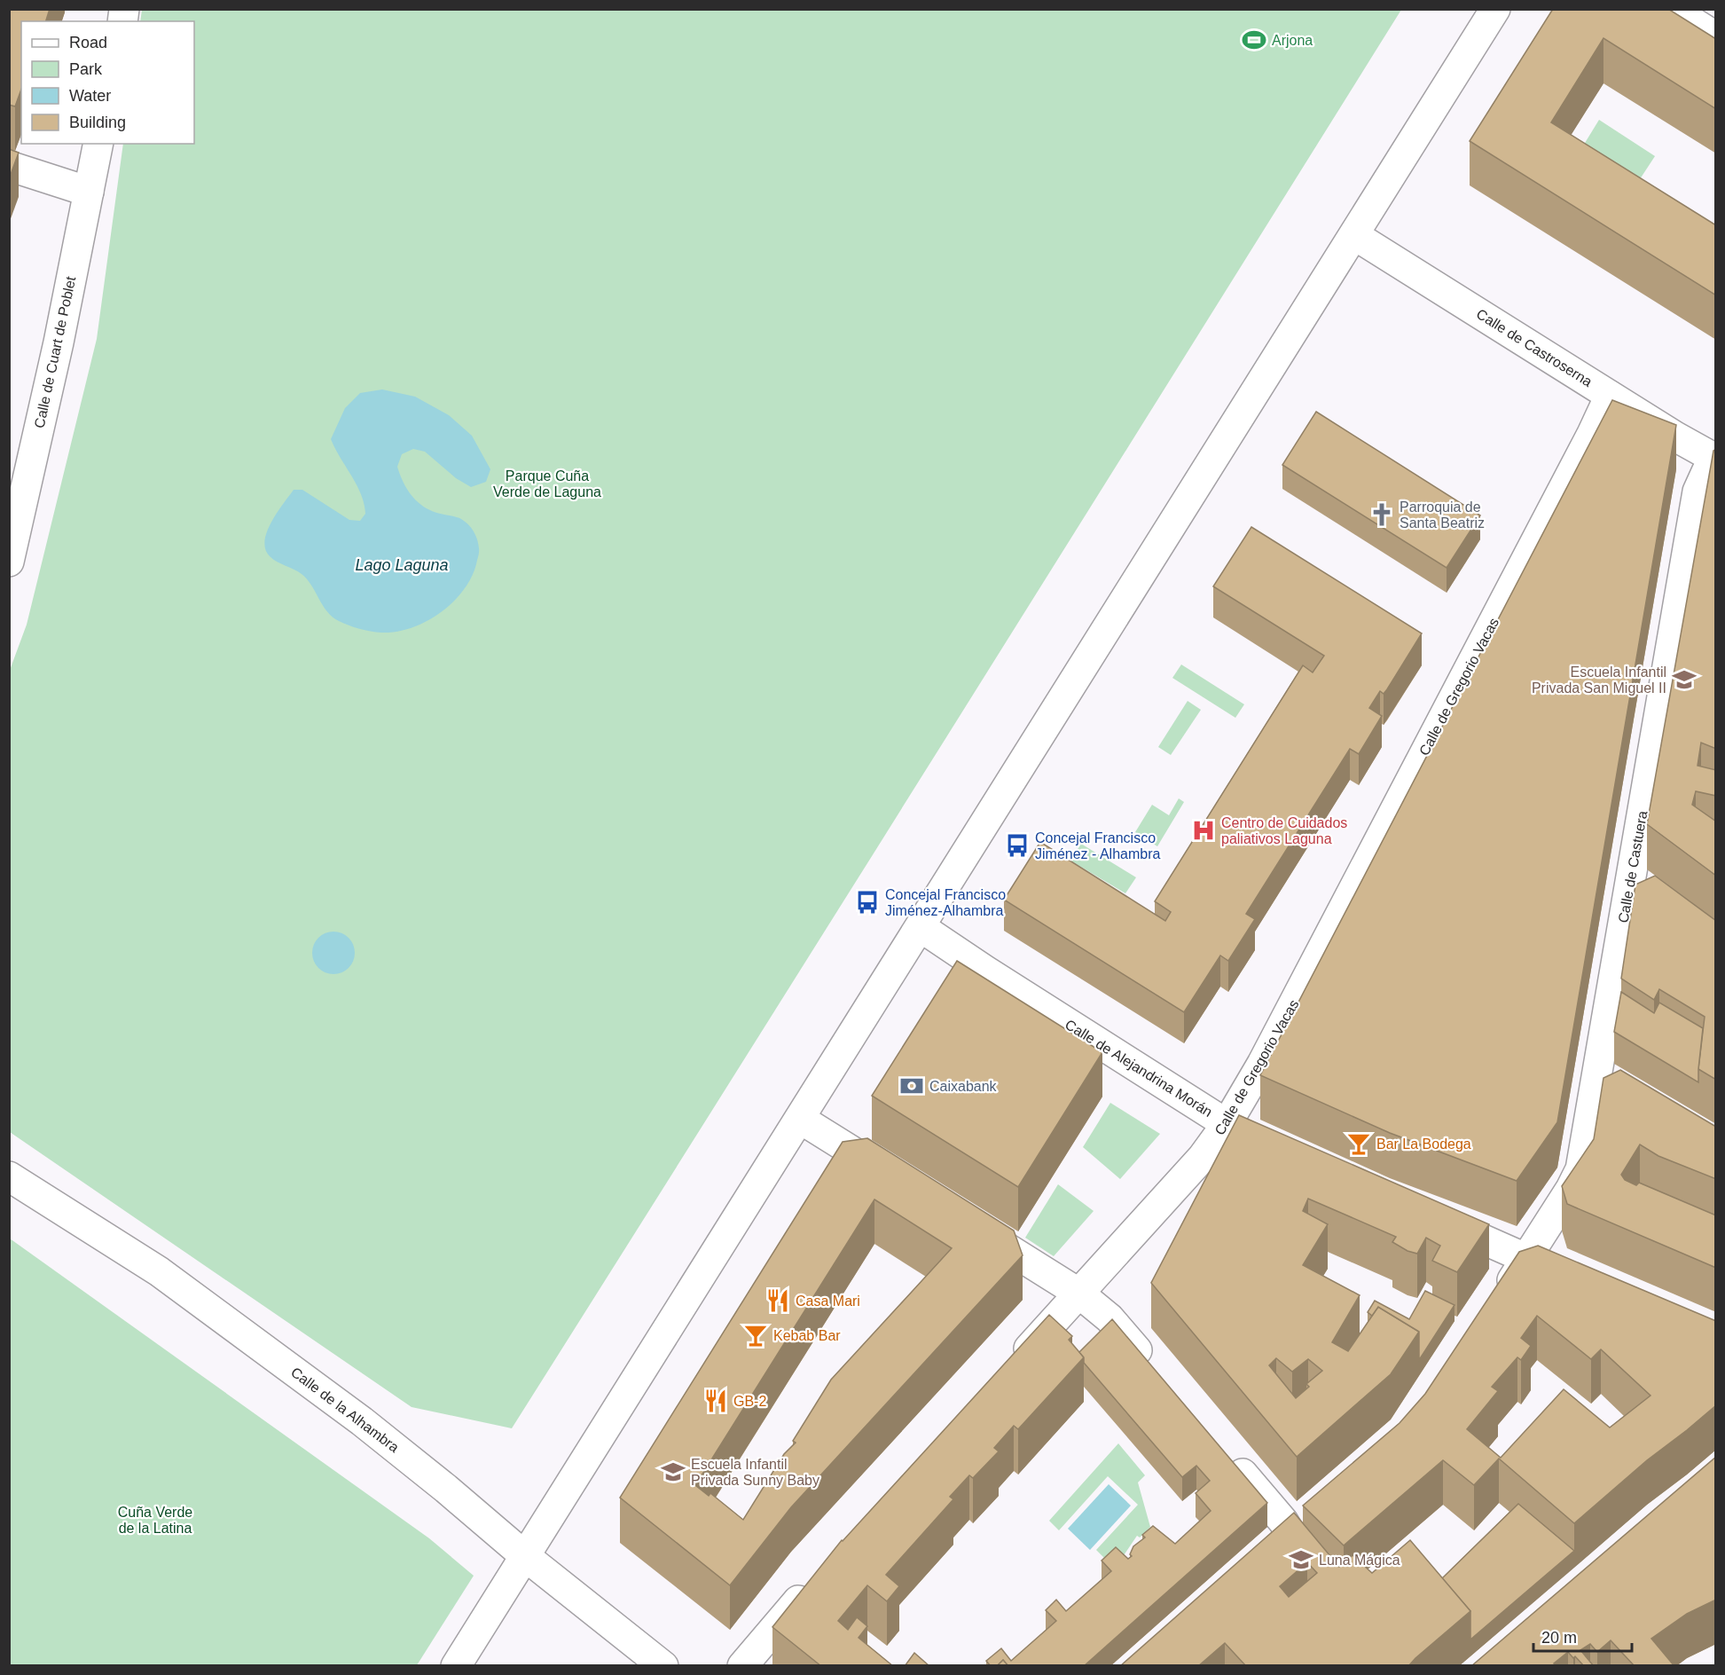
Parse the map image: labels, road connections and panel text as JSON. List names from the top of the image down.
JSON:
{
  "streets": {
    "street": [
      "Calle de Castroserna",
      "Calle de Cuart de Poblet",
      "Calle de Gregorio Vacas",
      "Calle de Castuera",
      "Calle de Alejandrina Morán",
      "Calle de la Alhambra"
    ]
  },
  "crossings": [
    ["Calle de Castroserna", "Calle de Gregorio Vacas"],
    ["Calle de Gregorio Vacas", "Calle de Alejandrina Morán"]
  ],
  "water": ["Lago Laguna"],
  "parks": ["Parque Cuña Verde de Laguna", "Cuña Verde de la Latina"],
  "places": {
    "sports": ["Arjona"],
    "church": ["Parroquia de Santa Beatriz"],
    "school or university": ["Escuela Infantil Privada San Miguel II", "Escuela Infantil Privada Sunny Baby", "Luna Mágica"],
    "hospital": ["Centro de Cuidados paliativos Laguna"],
    "bus stop": ["Concejal Francisco Jiménez - Alhambra", "Concejal Francisco Jiménez-Alhambra"],
    "bank": ["Caixabank"],
    "bar": ["Bar La Bodega", "Kebab Bar"],
    "restaurant": ["Casa Mari", "GB-2"]
  },
  "legend": [
    "Road",
    "Park",
    "Water",
    "Building"
  ],
  "scale_bar": "20 m"
}
